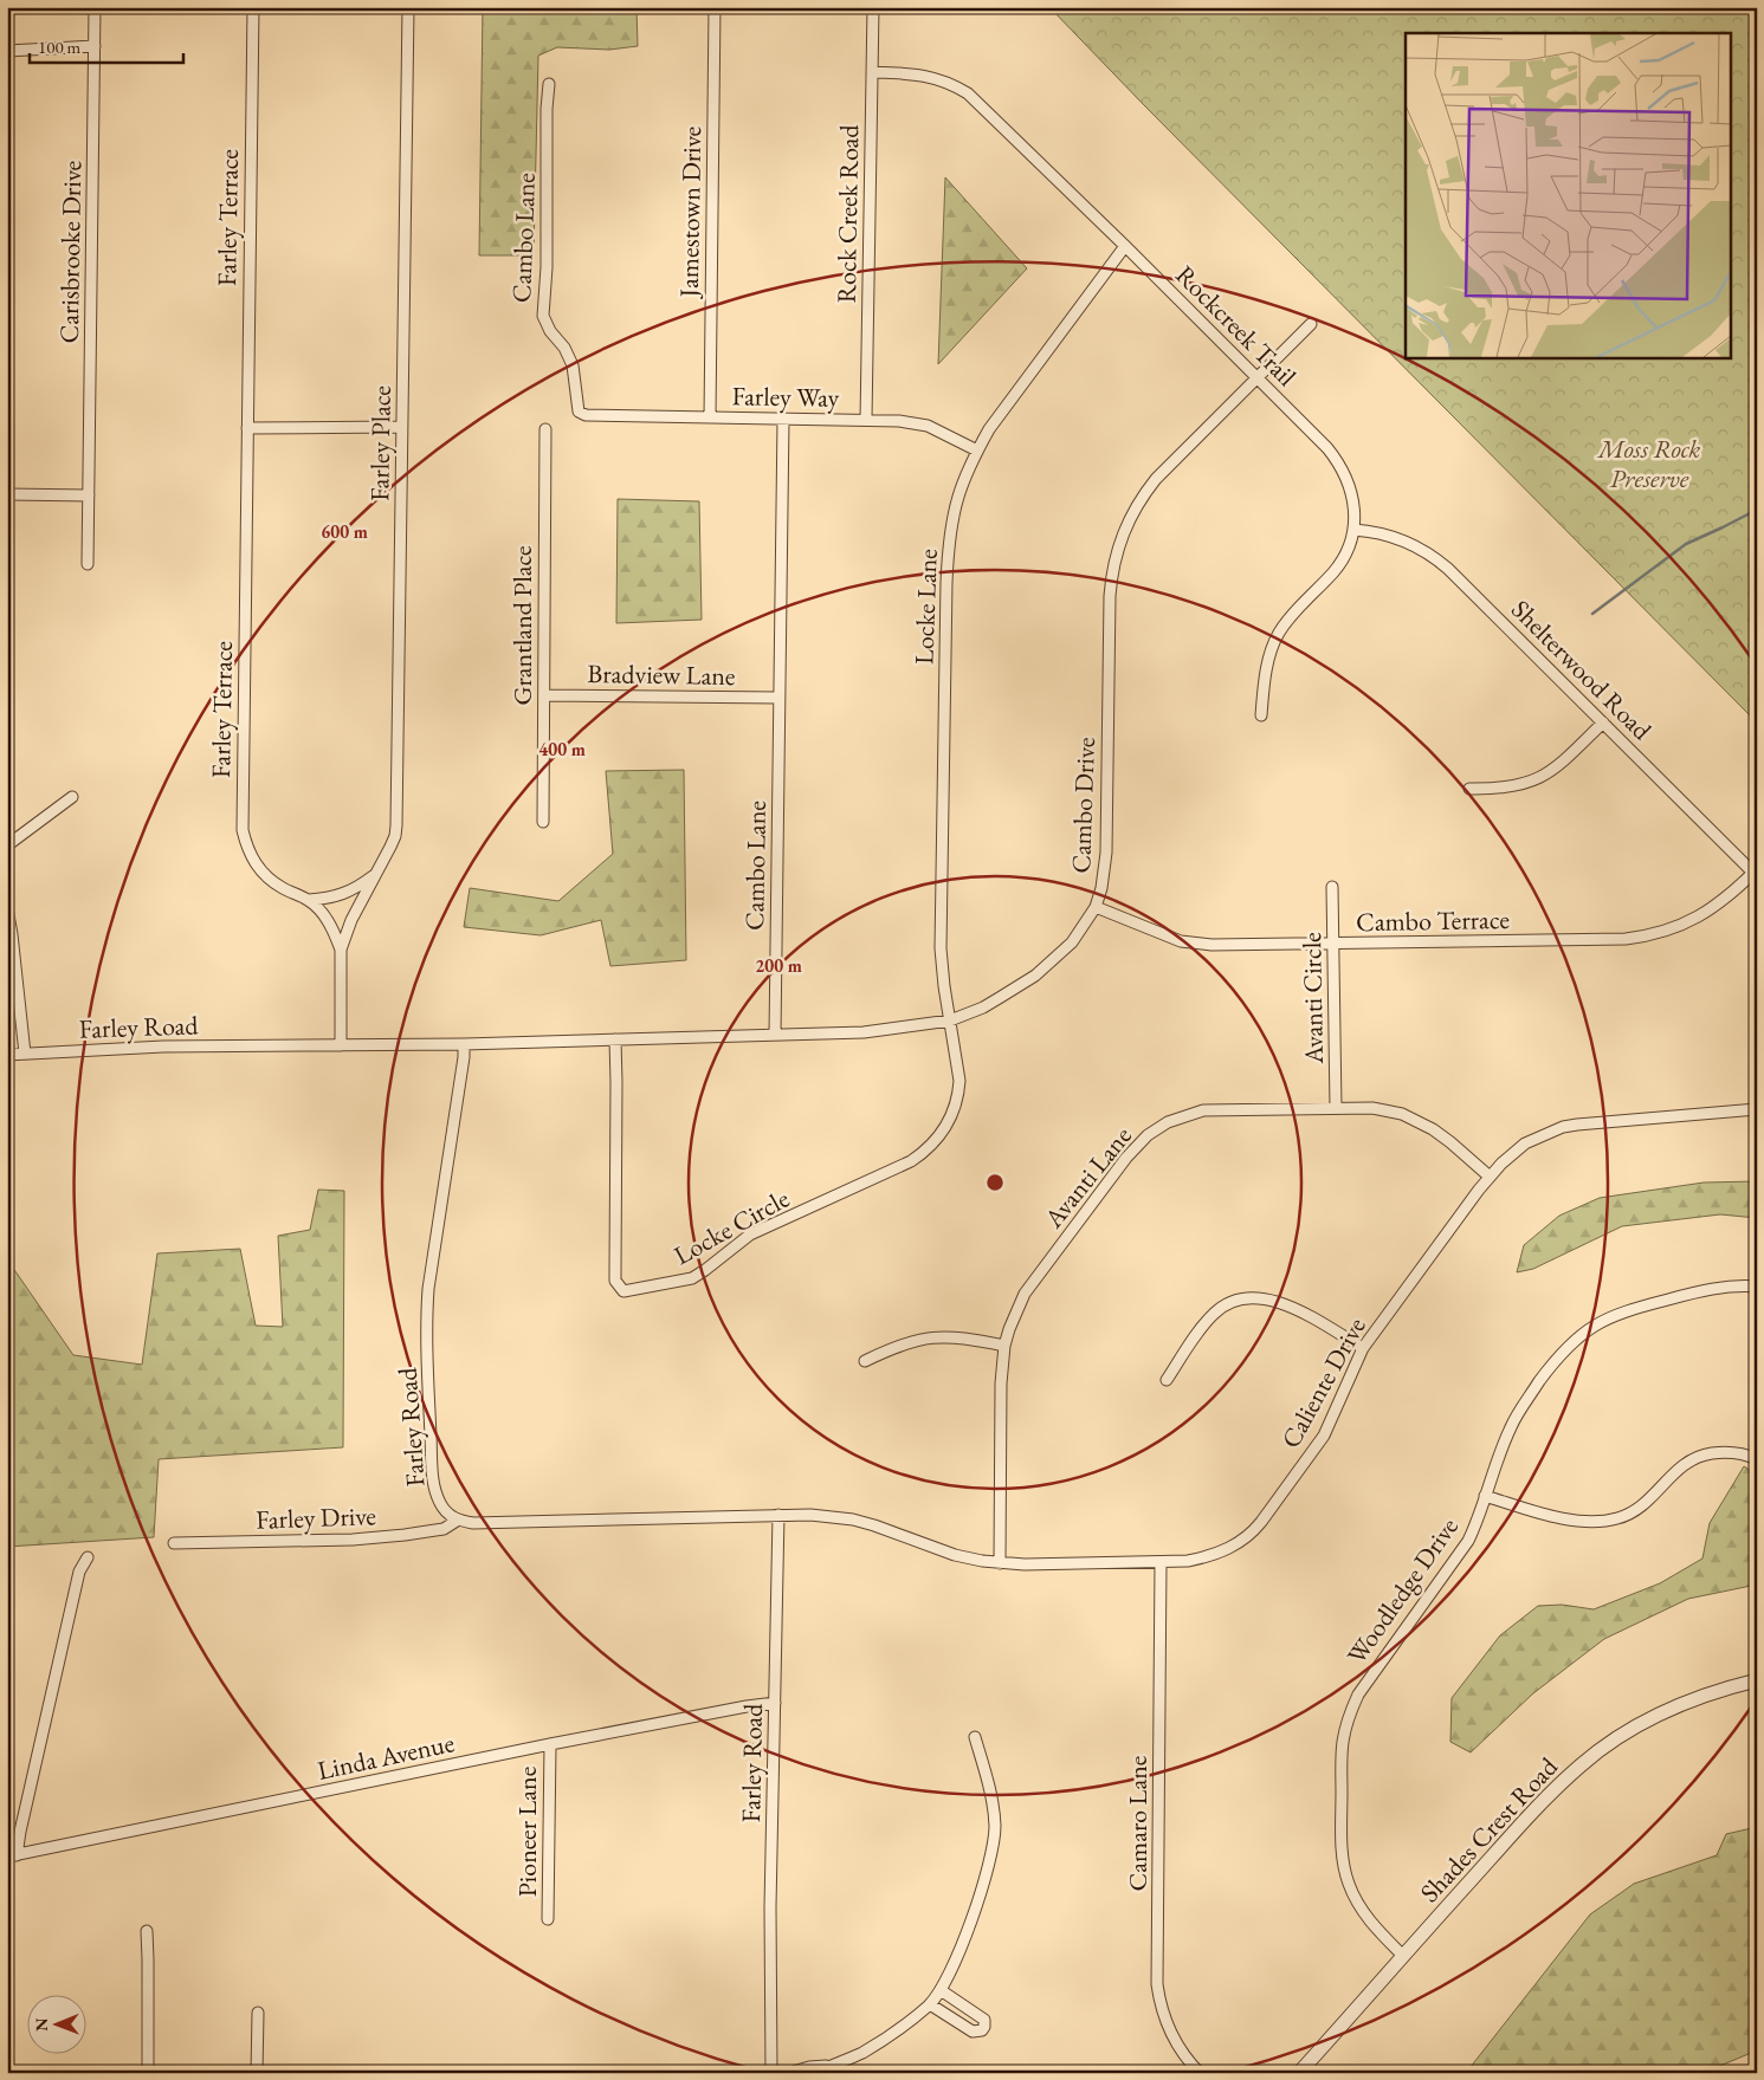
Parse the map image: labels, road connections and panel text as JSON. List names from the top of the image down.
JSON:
{
  "streets": {
    "street": [
      "Jamestown Drive",
      "Rock Creek Road",
      "Farley Terrace",
      "Cambo Lane",
      "Carisbrooke Drive",
      "Rockcreek Trail",
      "Farley Way",
      "Farley Place",
      "Locke Lane",
      "Grantland Place",
      "Shelterwood Road",
      "Bradview Lane",
      "Cambo Drive",
      "Cambo Terrace",
      "Avanti Circle",
      "Farley Road",
      "Avanti Lane",
      "Locke Circle",
      "Caliente Drive",
      "Farley Drive",
      "Woodledge Drive",
      "Linda Avenue",
      "Camaro Lane",
      "Shades Crest Road",
      "Pioneer Lane"
    ]
  },
  "crossings": [
    ["Jamestown Drive", "Farley Way"],
    ["Rock Creek Road", "Rockcreek Trail"],
    ["Rock Creek Road", "Farley Way"],
    ["Farley Terrace", "Farley Place"],
    ["Cambo Lane", "Farley Way"],
    ["Cambo Lane", "Bradview Lane"],
    ["Cambo Lane", "Cambo Drive"],
    ["Rockcreek Trail", "Locke Lane"],
    ["Rockcreek Trail", "Shelterwood Road"],
    ["Rockcreek Trail", "Cambo Drive"],
    ["Farley Way", "Locke Lane"],
    ["Farley Place", "Farley Road"],
    ["Locke Lane", "Cambo Drive"],
    ["Locke Lane", "Locke Circle"],
    ["Grantland Place", "Bradview Lane"],
    ["Shelterwood Road", "Cambo Terrace"],
    ["Cambo Drive", "Cambo Terrace"],
    ["Cambo Drive", "Locke Circle"],
    ["Cambo Terrace", "Avanti Circle"],
    ["Avanti Circle", "Avanti Lane"],
    ["Farley Road", "Caliente Drive"],
    ["Farley Road", "Farley Drive"],
    ["Farley Road", "Linda Avenue"],
    ["Avanti Lane", "Caliente Drive"],
    ["Caliente Drive", "Camaro Lane"],
    ["Woodledge Drive", "Shades Crest Road"],
    ["Linda Avenue", "Pioneer Lane"]
  ],
  "parks": ["Moss Rock Preserve"],
  "scale_bar": "100 m",
  "north": "left",
  "rings": ["600 m", "400 m", "200 m"]
}
